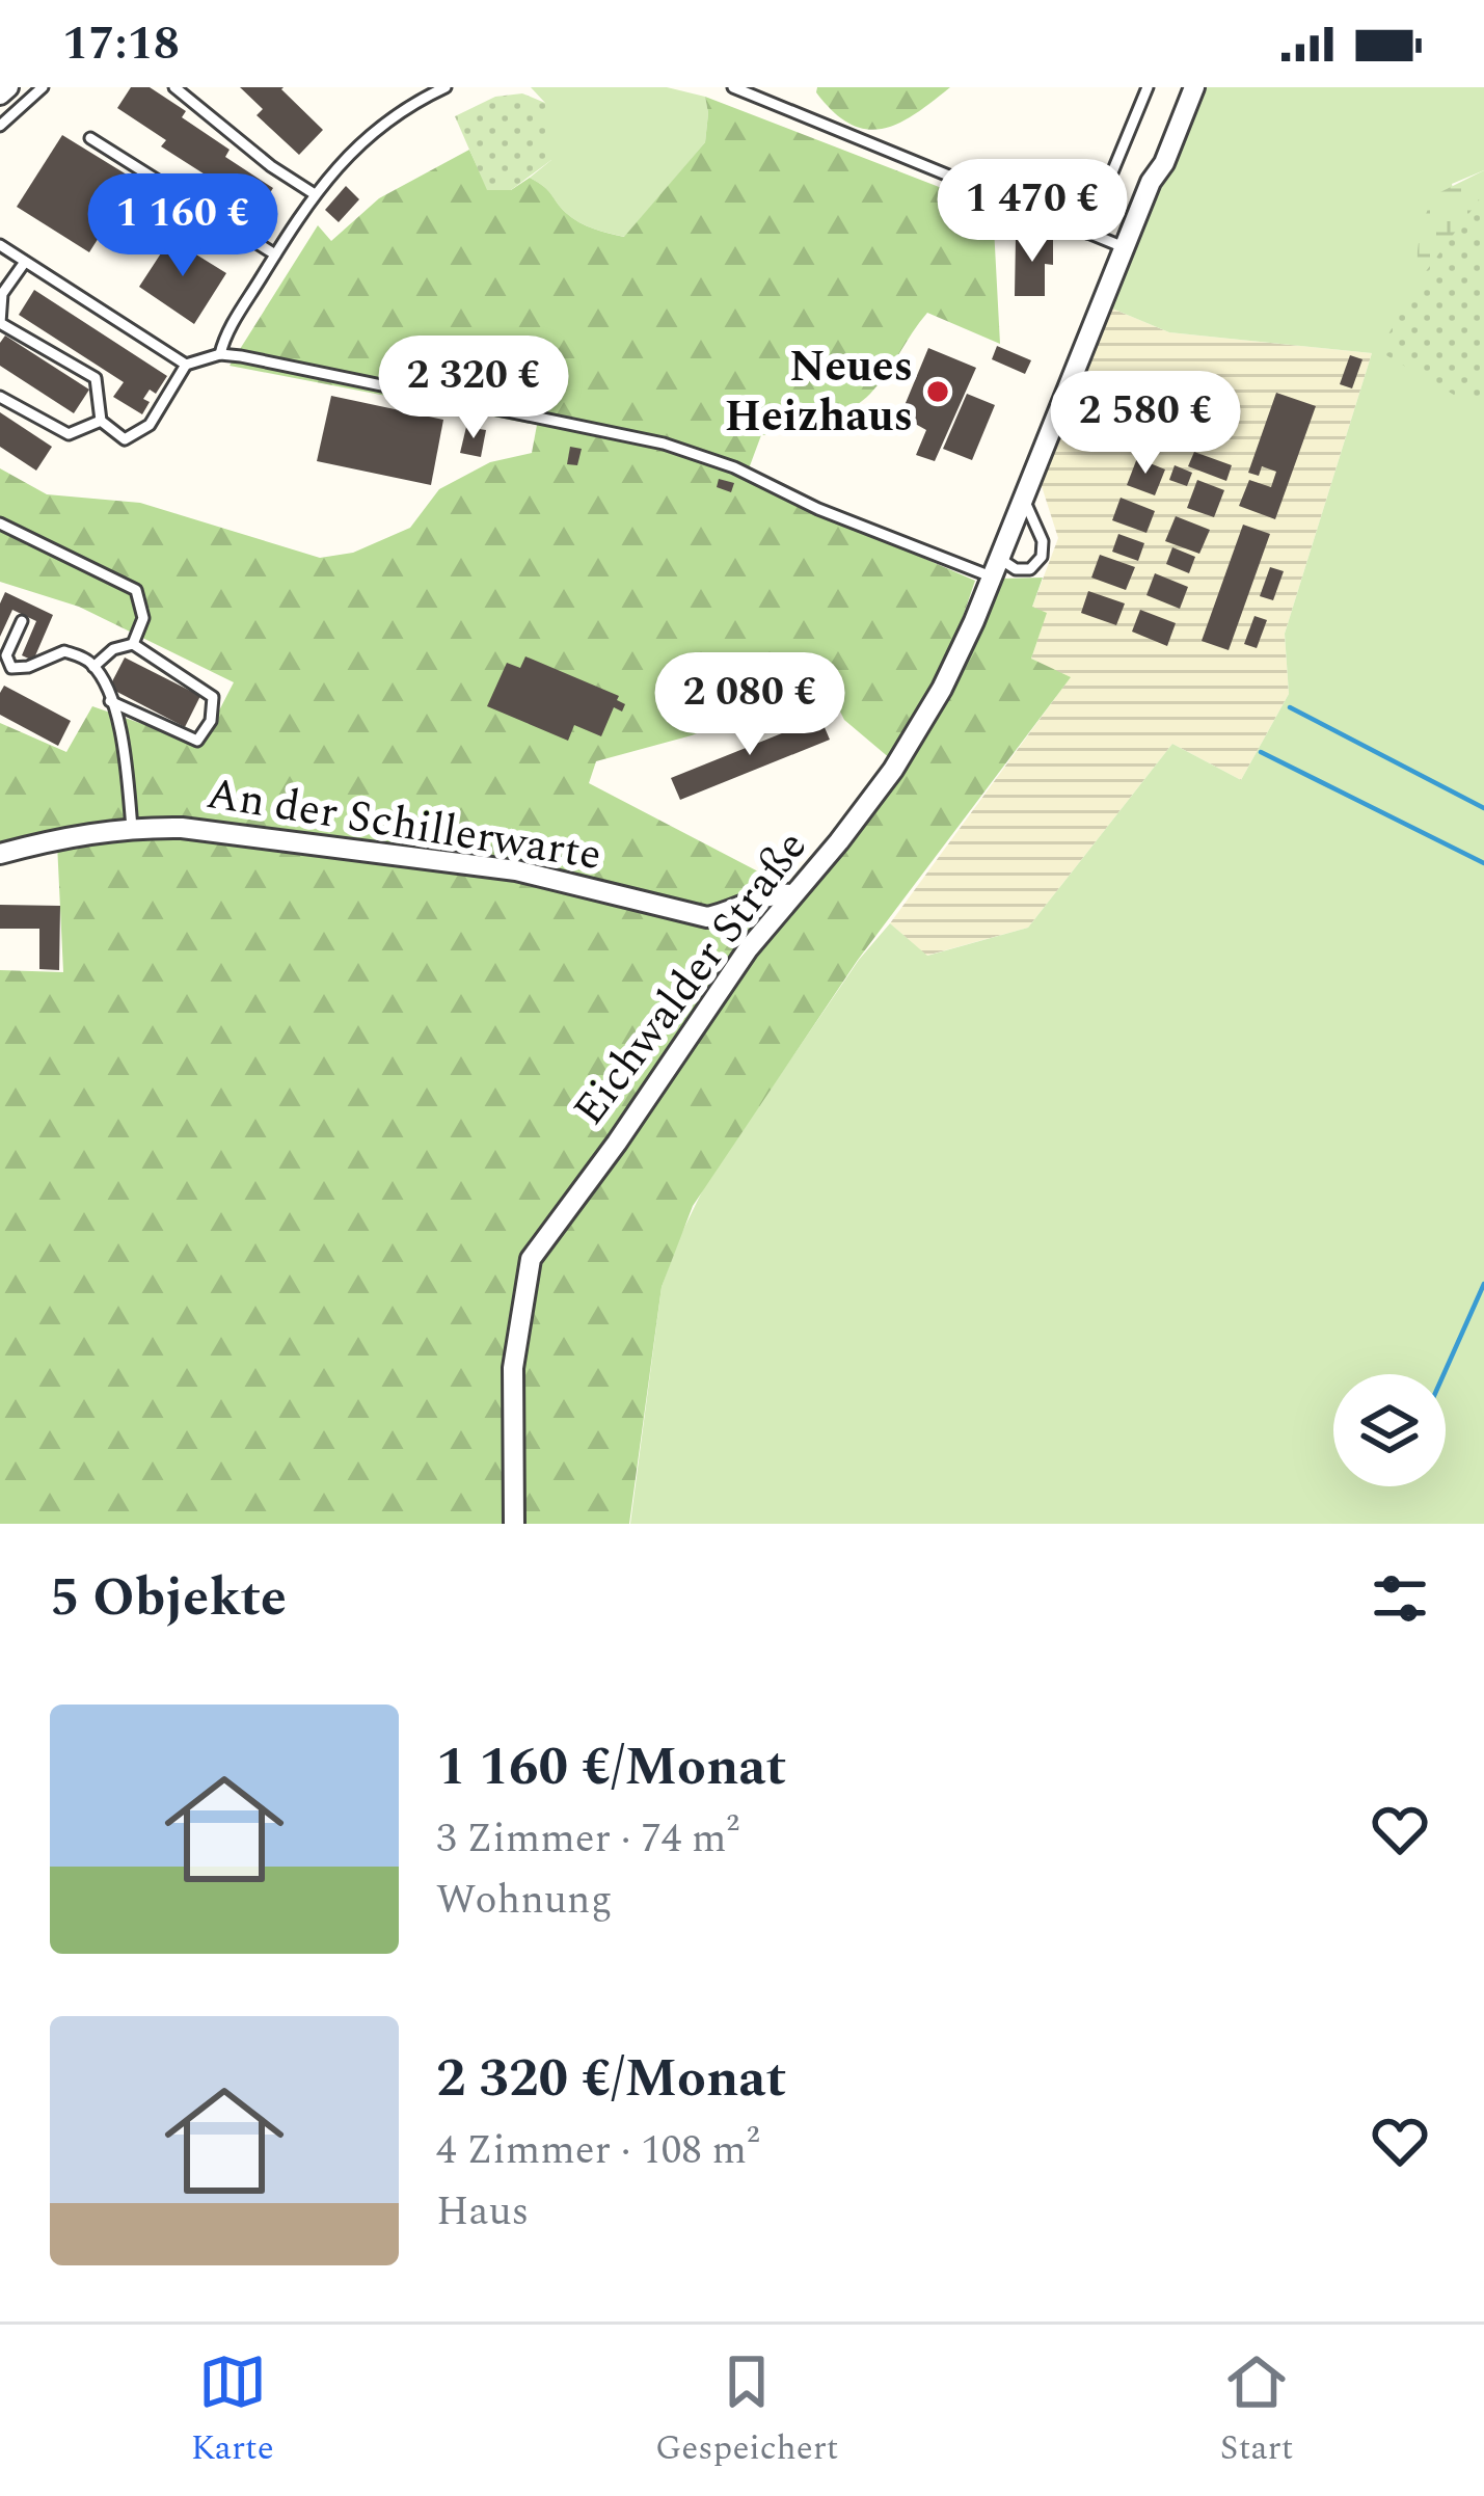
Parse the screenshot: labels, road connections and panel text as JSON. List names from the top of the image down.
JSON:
{
  "streets": {
    "street": ["An der Schillerwarte", "Eichwalder Straße"]
  },
  "crossings": [
    ["An der Schillerwarte", "Eichwalder Straße"]
  ],
  "places": ["Neues Heizhaus"],
  "page": {
    "status": "17:18",
    "price": [
      "1 470 €",
      "1 160 €",
      "2 320 €",
      "2 580 €",
      "2 080 €"
    ],
    "heading": "5 Objekte",
    "list": [
      {
        "name": "1 160 €/Monat",
        "note": "3 Zimmer · 74 m² · Wohnung"
      },
      {
        "name": "2 320 €/Monat",
        "note": "4 Zimmer · 108 m² · Haus"
      }
    ],
    "tabs": ["Karte", "Gespeichert", "Start"]
  }
}
